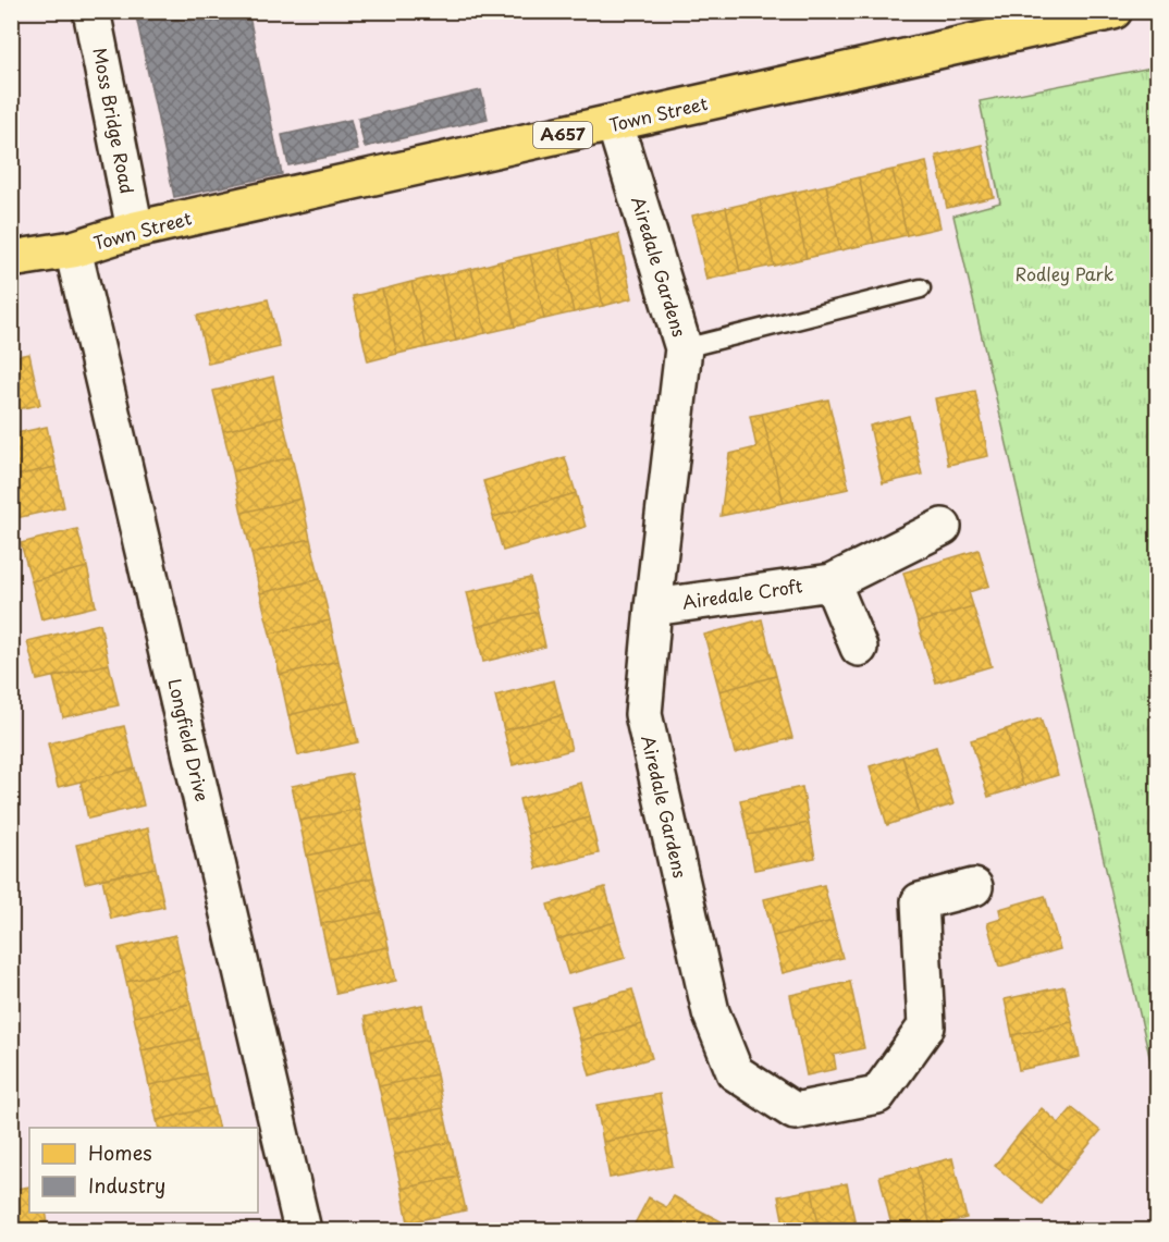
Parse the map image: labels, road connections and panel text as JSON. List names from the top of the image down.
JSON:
{
  "streets": {
    "main road": ["Town Street", "A657"],
    "street": [
      "Moss Bridge Road",
      "Airedale Gardens",
      "Airedale Croft",
      "Longfield Drive"
    ]
  },
  "crossings": [
    ["Town Street", "Moss Bridge Road"],
    ["Town Street", "Airedale Gardens"],
    ["Town Street", "Longfield Drive"],
    ["Airedale Gardens", "Airedale Croft"]
  ],
  "parks": ["Rodley Park"],
  "legend": ["Homes", "Industry"]
}
